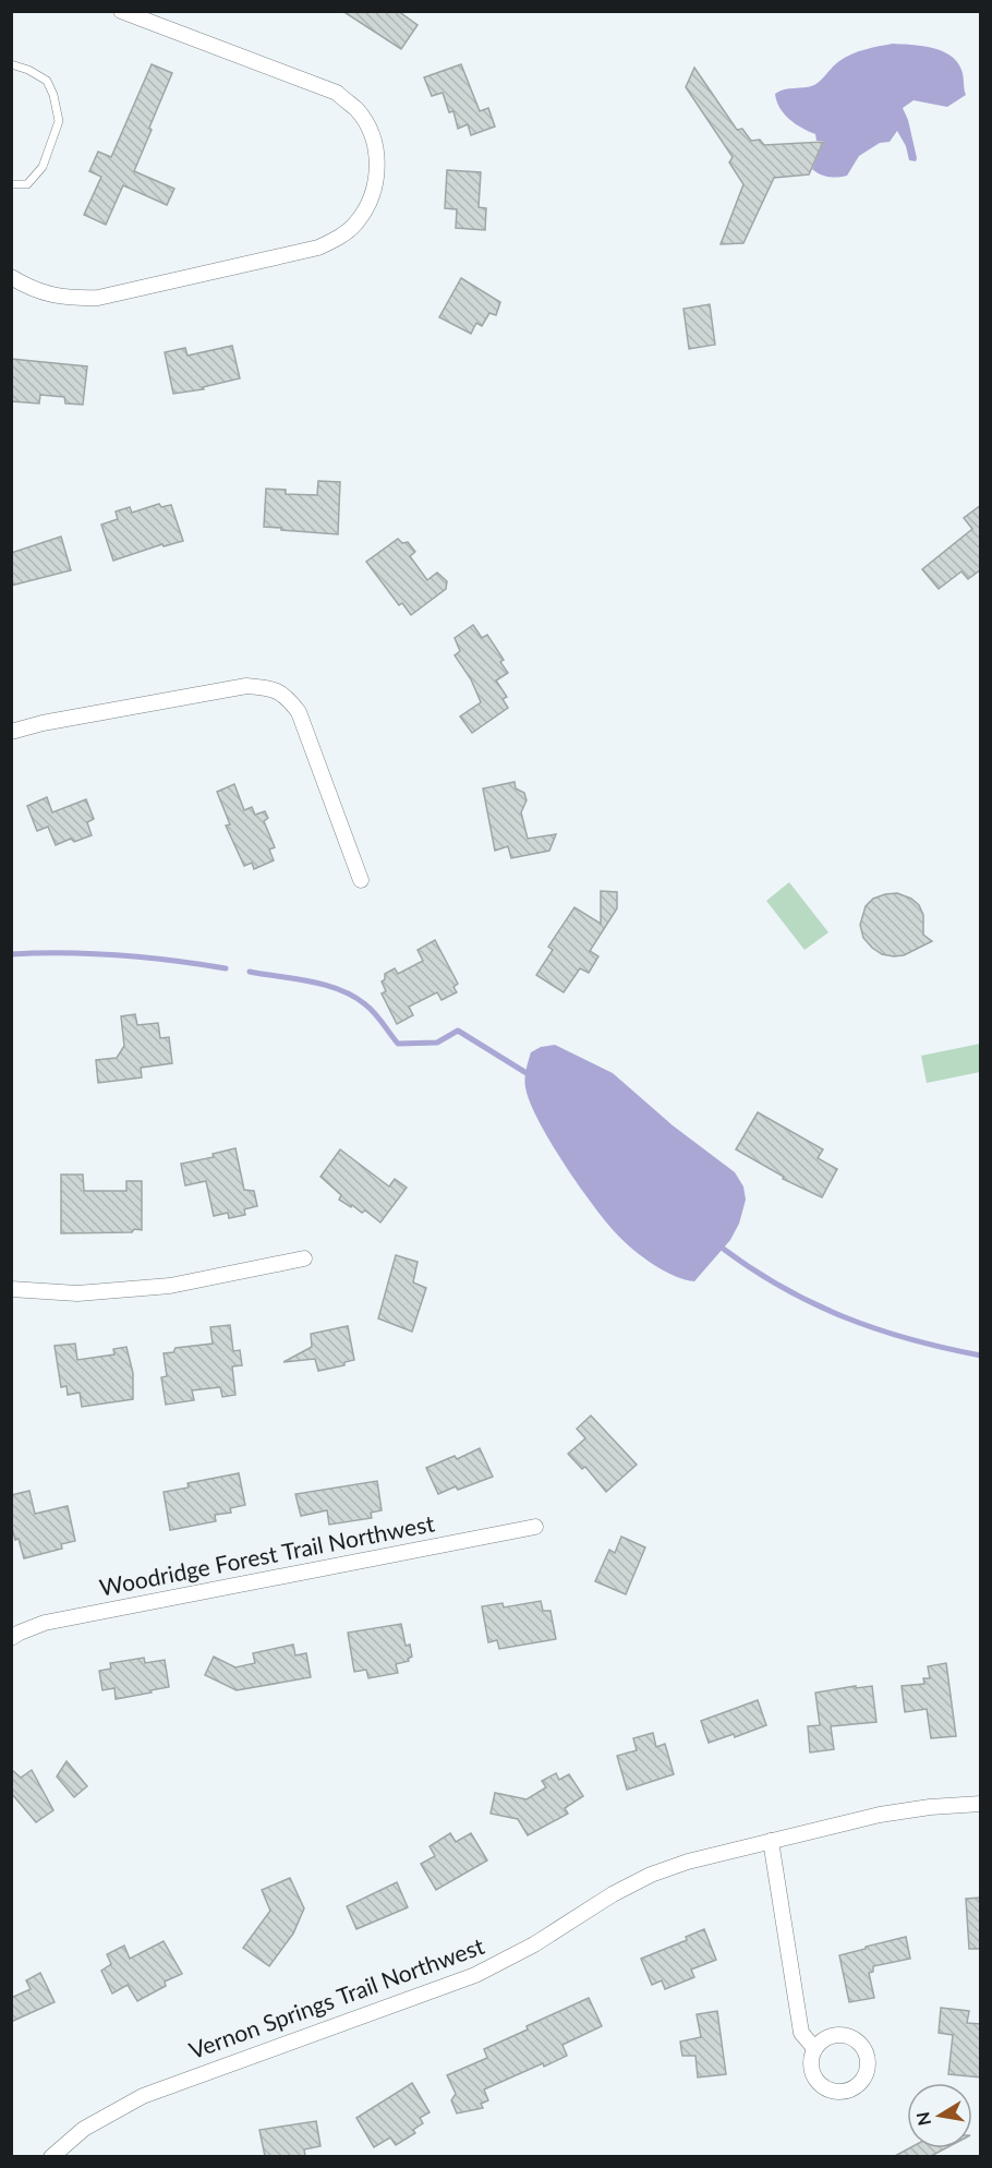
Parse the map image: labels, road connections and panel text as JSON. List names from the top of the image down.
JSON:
{
  "streets": {
    "street": ["Woodridge Forest Trail Northwest", "Vernon Springs Trail Northwest"]
  },
  "north": "left"
}
